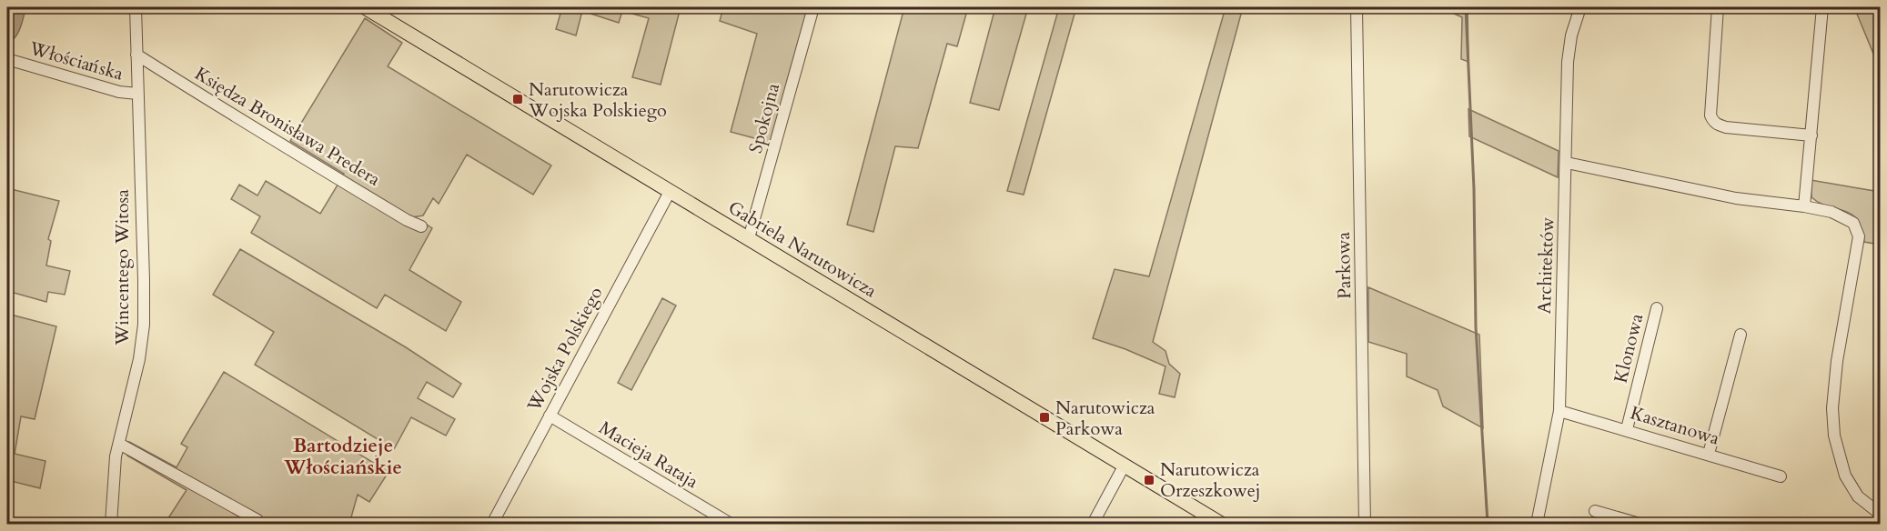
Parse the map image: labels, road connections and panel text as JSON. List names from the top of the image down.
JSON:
{
  "streets": {
    "main road": ["Gabriela Narutowicza"],
    "street": [
      "Włościańska",
      "Spokojna",
      "Księdza Bronisława Predera",
      "Parkowa",
      "Architektów",
      "Wincentego Witosa",
      "Klonowa",
      "Wojska Polskiego",
      "Kasztanowa",
      "Macieja Rataja"
    ]
  },
  "crossings": [
    ["Włościańska", "Wincentego Witosa"],
    ["Spokojna", "Gabriela Narutowicza"],
    ["Księdza Bronisława Predera", "Wincentego Witosa"],
    ["Gabriela Narutowicza", "Wojska Polskiego"],
    ["Architektów", "Kasztanowa"],
    ["Klonowa", "Kasztanowa"],
    ["Wojska Polskiego", "Macieja Rataja"]
  ],
  "districts": ["Bartodzieje Włościańskie"],
  "places": {
    "transit": ["Narutowicza Wojska Polskiego", "Narutowicza Parkowa", "Narutowicza Orzeszkowej"]
  }
}
